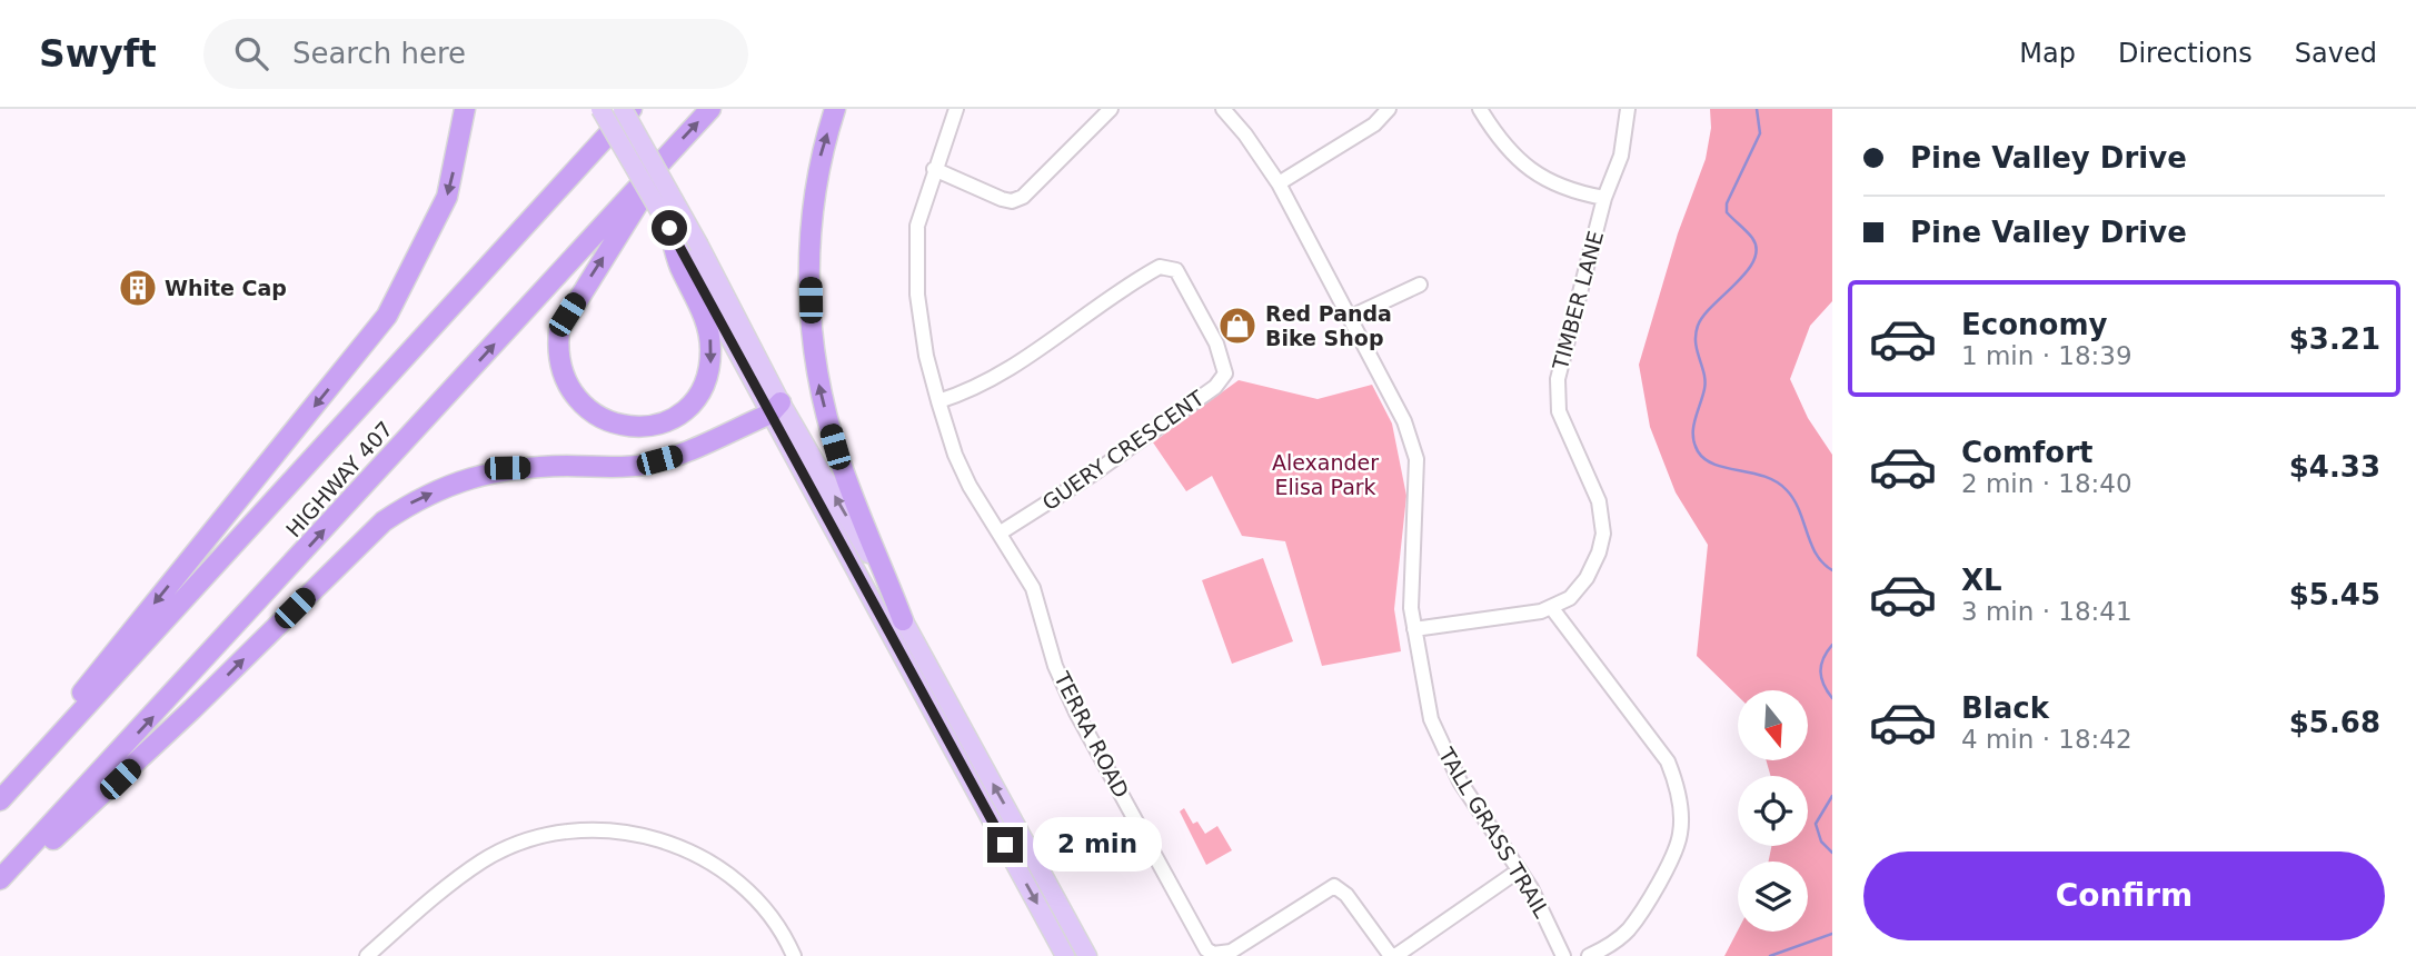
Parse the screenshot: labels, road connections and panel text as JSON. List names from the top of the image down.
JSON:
{
  "streets": {
    "highway": ["HIGHWAY 407"],
    "street": [
      "TIMBER LANE",
      "GUERY CRESCENT",
      "TERRA ROAD",
      "TALL GRASS TRAIL"
    ]
  },
  "crossings": [
    ["TIMBER LANE", "TALL GRASS TRAIL"],
    ["GUERY CRESCENT", "TERRA ROAD"]
  ],
  "parks": ["Alexander Elisa Park"],
  "places": {
    "building": ["White Cap"],
    "shop": ["Red Panda Bike Shop"]
  },
  "north": "bottom",
  "page": {
    "header": "Swyft",
    "search": "Search here",
    "nav": ["Map", "Directions", "Saved"],
    "banner": ["Pine Valley Drive", "Pine Valley Drive"],
    "list": [
      {
        "name": "Economy",
        "note": "1 min · 18:39",
        "value": "$3.21"
      },
      {
        "name": "Comfort",
        "note": "2 min · 18:40",
        "value": "$4.33"
      },
      {
        "name": "XL",
        "note": "3 min · 18:41",
        "value": "$5.45"
      },
      {
        "name": "Black",
        "note": "4 min · 18:42",
        "value": "$5.68"
      }
    ],
    "bubble": "2 min",
    "buttons": "Confirm"
  }
}
